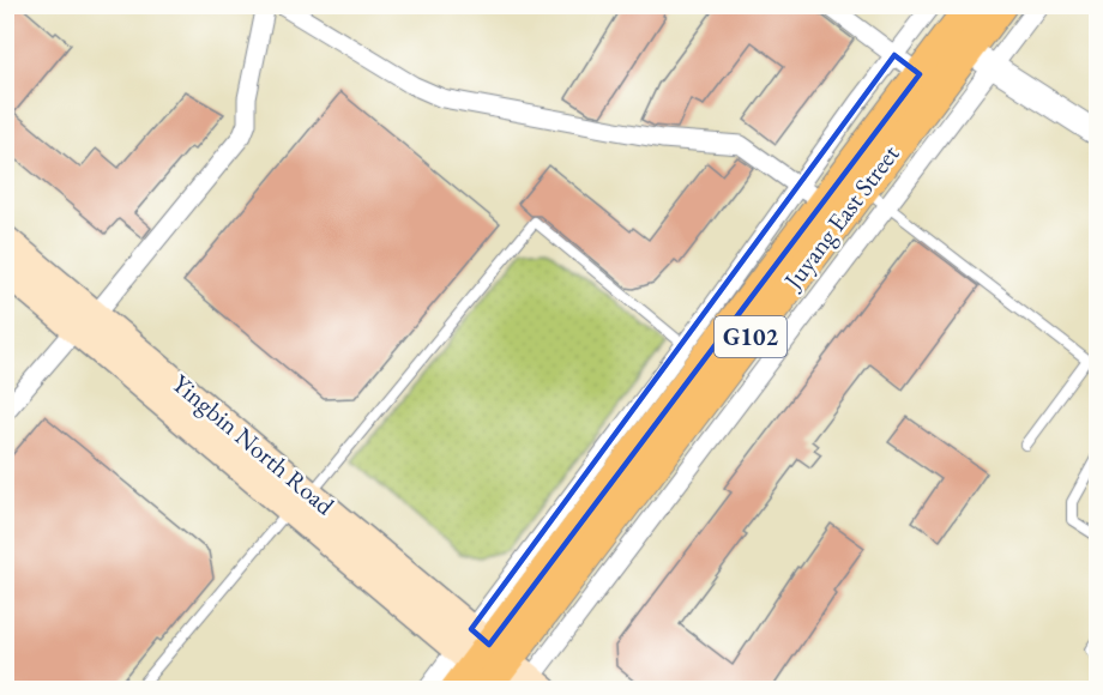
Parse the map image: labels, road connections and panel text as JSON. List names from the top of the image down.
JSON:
{
  "streets": {
    "highway": ["Juyang East Street", "G102"],
    "main road": ["Yingbin North Road"]
  },
  "crossings": [
    ["Juyang East Street", "G102"],
    ["Juyang East Street", "Yingbin North Road"],
    ["G102", "Yingbin North Road"]
  ]
}
